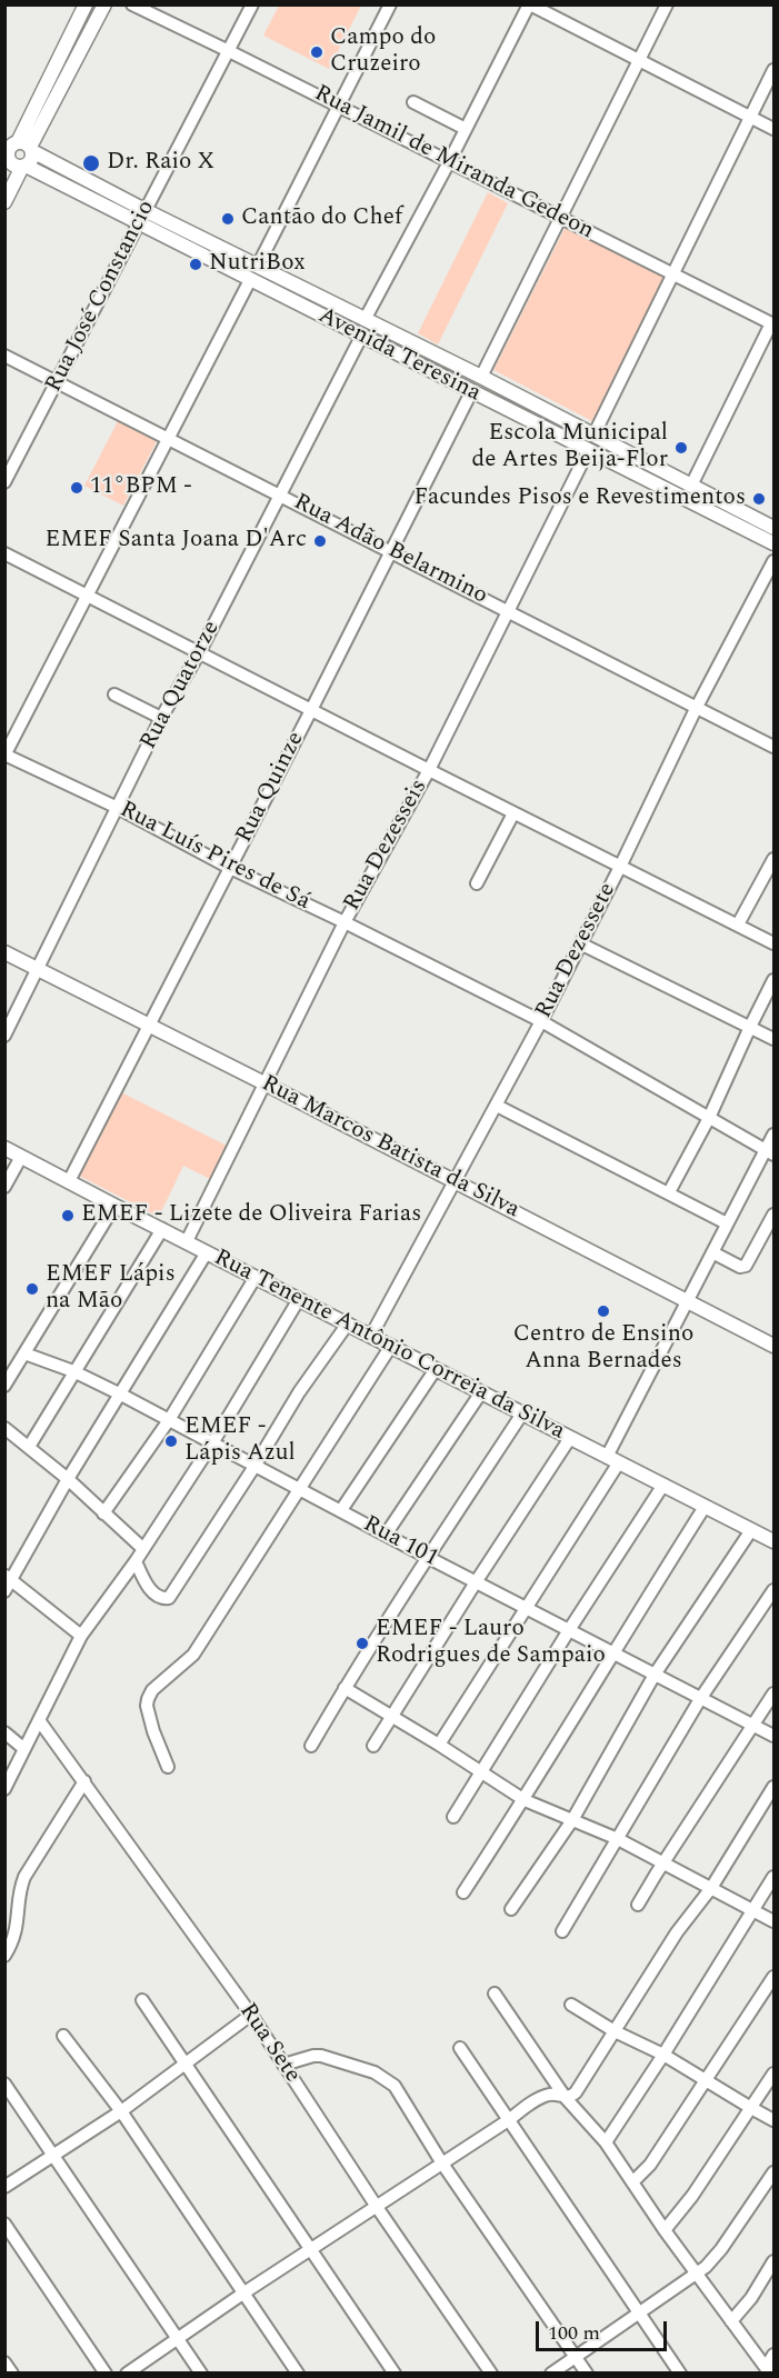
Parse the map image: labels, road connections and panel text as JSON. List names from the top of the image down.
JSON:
{
  "streets": {
    "main road": ["Avenida Teresina", "Rua Marcos Batista da Silva", "Rua Tenente Antônio Correia da Silva"],
    "street": [
      "Rua Jamil de Miranda Gedeon",
      "Rua José Constancio",
      "Rua Adão Belarmino",
      "Rua Quatorze",
      "Rua Quinze",
      "Rua Dezesseis",
      "Rua Luís Pires de Sá",
      "Rua Dezessete",
      "Rua 101",
      "Rua Sete"
    ]
  },
  "crossings": [
    ["Rua Jamil de Miranda Gedeon", "Rua José Constancio"],
    ["Rua José Constancio", "Avenida Teresina"],
    ["Rua José Constancio", "Rua Adão Belarmino"],
    ["Avenida Teresina", "Rua Quatorze"],
    ["Avenida Teresina", "Rua Quinze"],
    ["Avenida Teresina", "Rua Dezesseis"],
    ["Rua Adão Belarmino", "Rua Quatorze"],
    ["Rua Adão Belarmino", "Rua Quinze"],
    ["Rua Adão Belarmino", "Rua Dezesseis"],
    ["Rua Adão Belarmino", "Rua Dezessete"],
    ["Rua Quatorze", "Rua Luís Pires de Sá"],
    ["Rua Quatorze", "Rua Marcos Batista da Silva"],
    ["Rua Quinze", "Rua Luís Pires de Sá"],
    ["Rua Quinze", "Rua Marcos Batista da Silva"],
    ["Rua Quinze", "Rua Tenente Antônio Correia da Silva"],
    ["Rua Dezesseis", "Rua Luís Pires de Sá"],
    ["Rua Dezesseis", "Rua Marcos Batista da Silva"],
    ["Rua Dezesseis", "Rua Tenente Antônio Correia da Silva"],
    ["Rua Luís Pires de Sá", "Rua Dezessete"],
    ["Rua Dezessete", "Rua Marcos Batista da Silva"],
    ["Rua Dezessete", "Rua Tenente Antônio Correia da Silva"]
  ],
  "places": [
    "Campo do Cruzeiro",
    "Dr. Raio X",
    "Cantão do Chef",
    "NutriBox",
    "Escola Municipal de Artes Beija-Flor",
    "11°BPM -",
    "Facundes Pisos e Revestimentos",
    "EMEF Santa Joana D'Arc",
    "EMEF - Lizete de Oliveira Farias",
    "EMEF Lápis na Mão",
    "Centro de Ensino Anna Bernades",
    "EMEF - Lápis Azul",
    "EMEF - Lauro Rodrigues de Sampaio"
  ],
  "scale_bar": "100 m"
}
